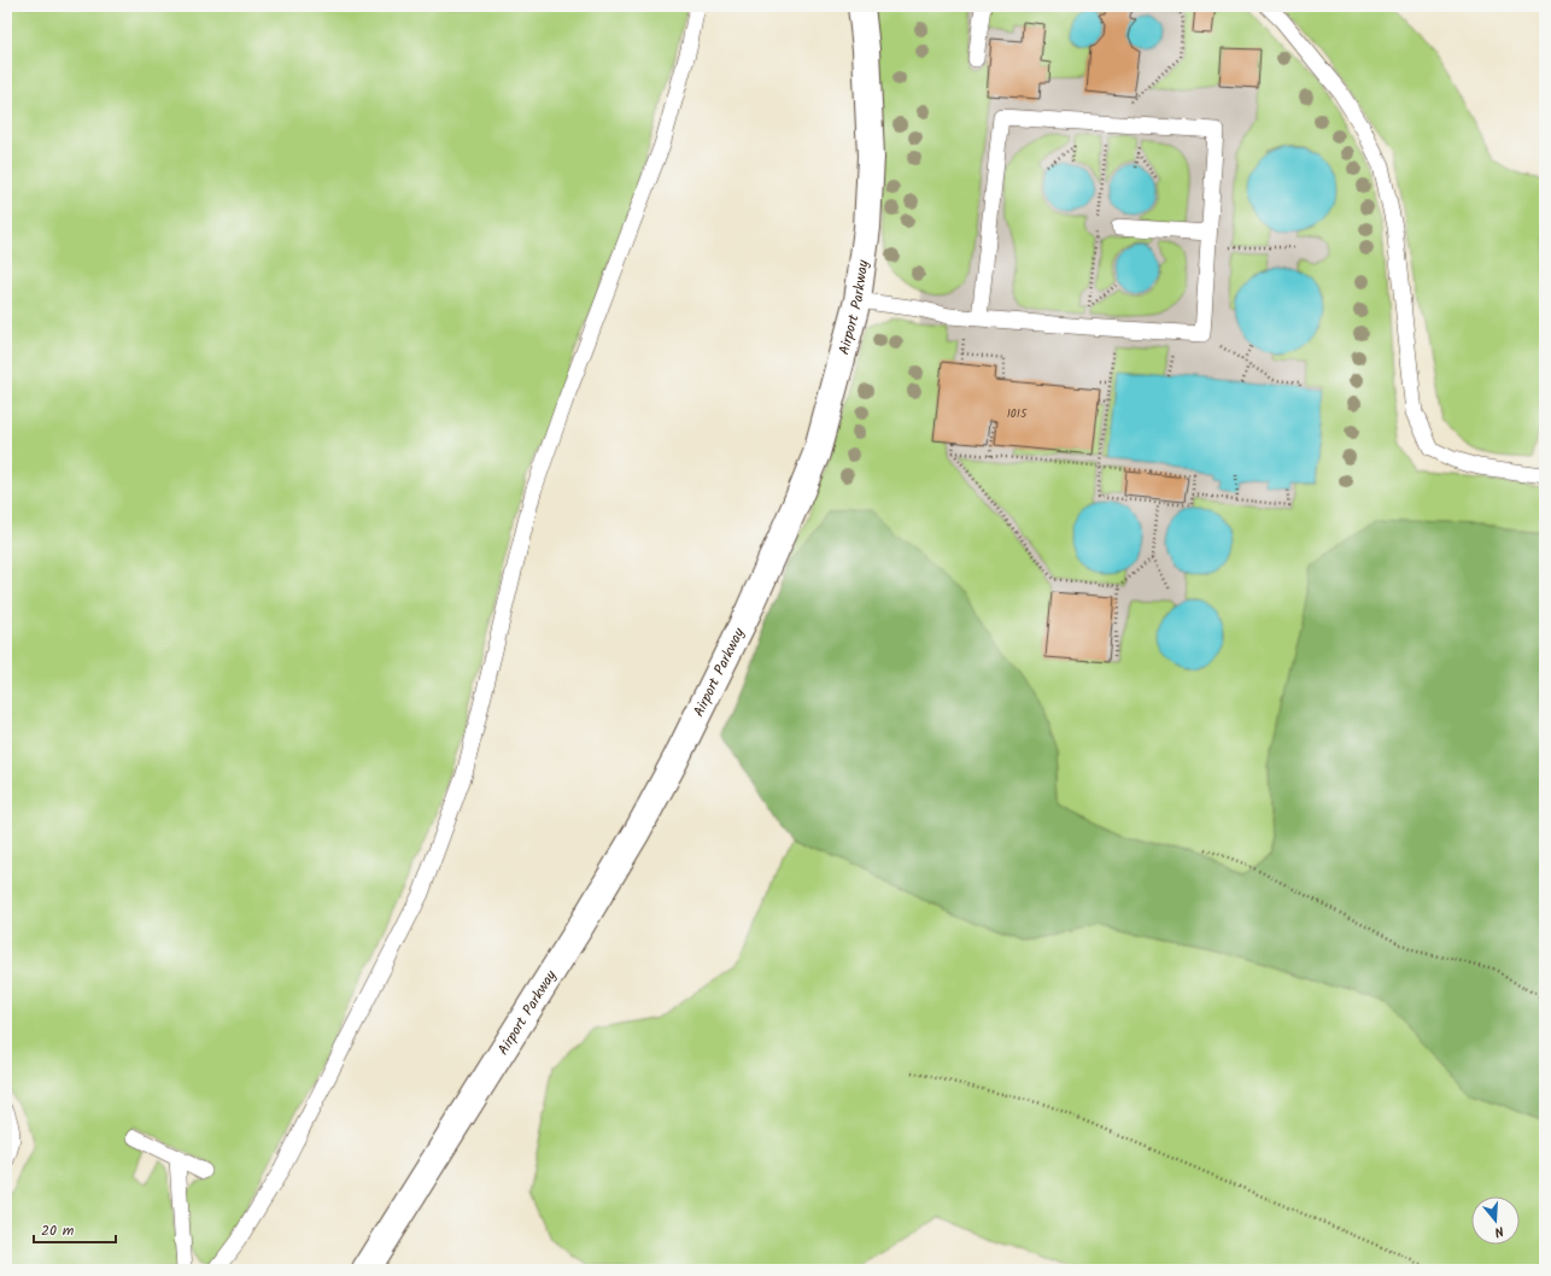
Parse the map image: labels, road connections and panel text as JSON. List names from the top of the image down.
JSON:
{
  "streets": {
    "main road": ["Airport Parkway"]
  },
  "house_numbers": ["1015"],
  "scale_bar": "20 m",
  "north": "bottom"
}
